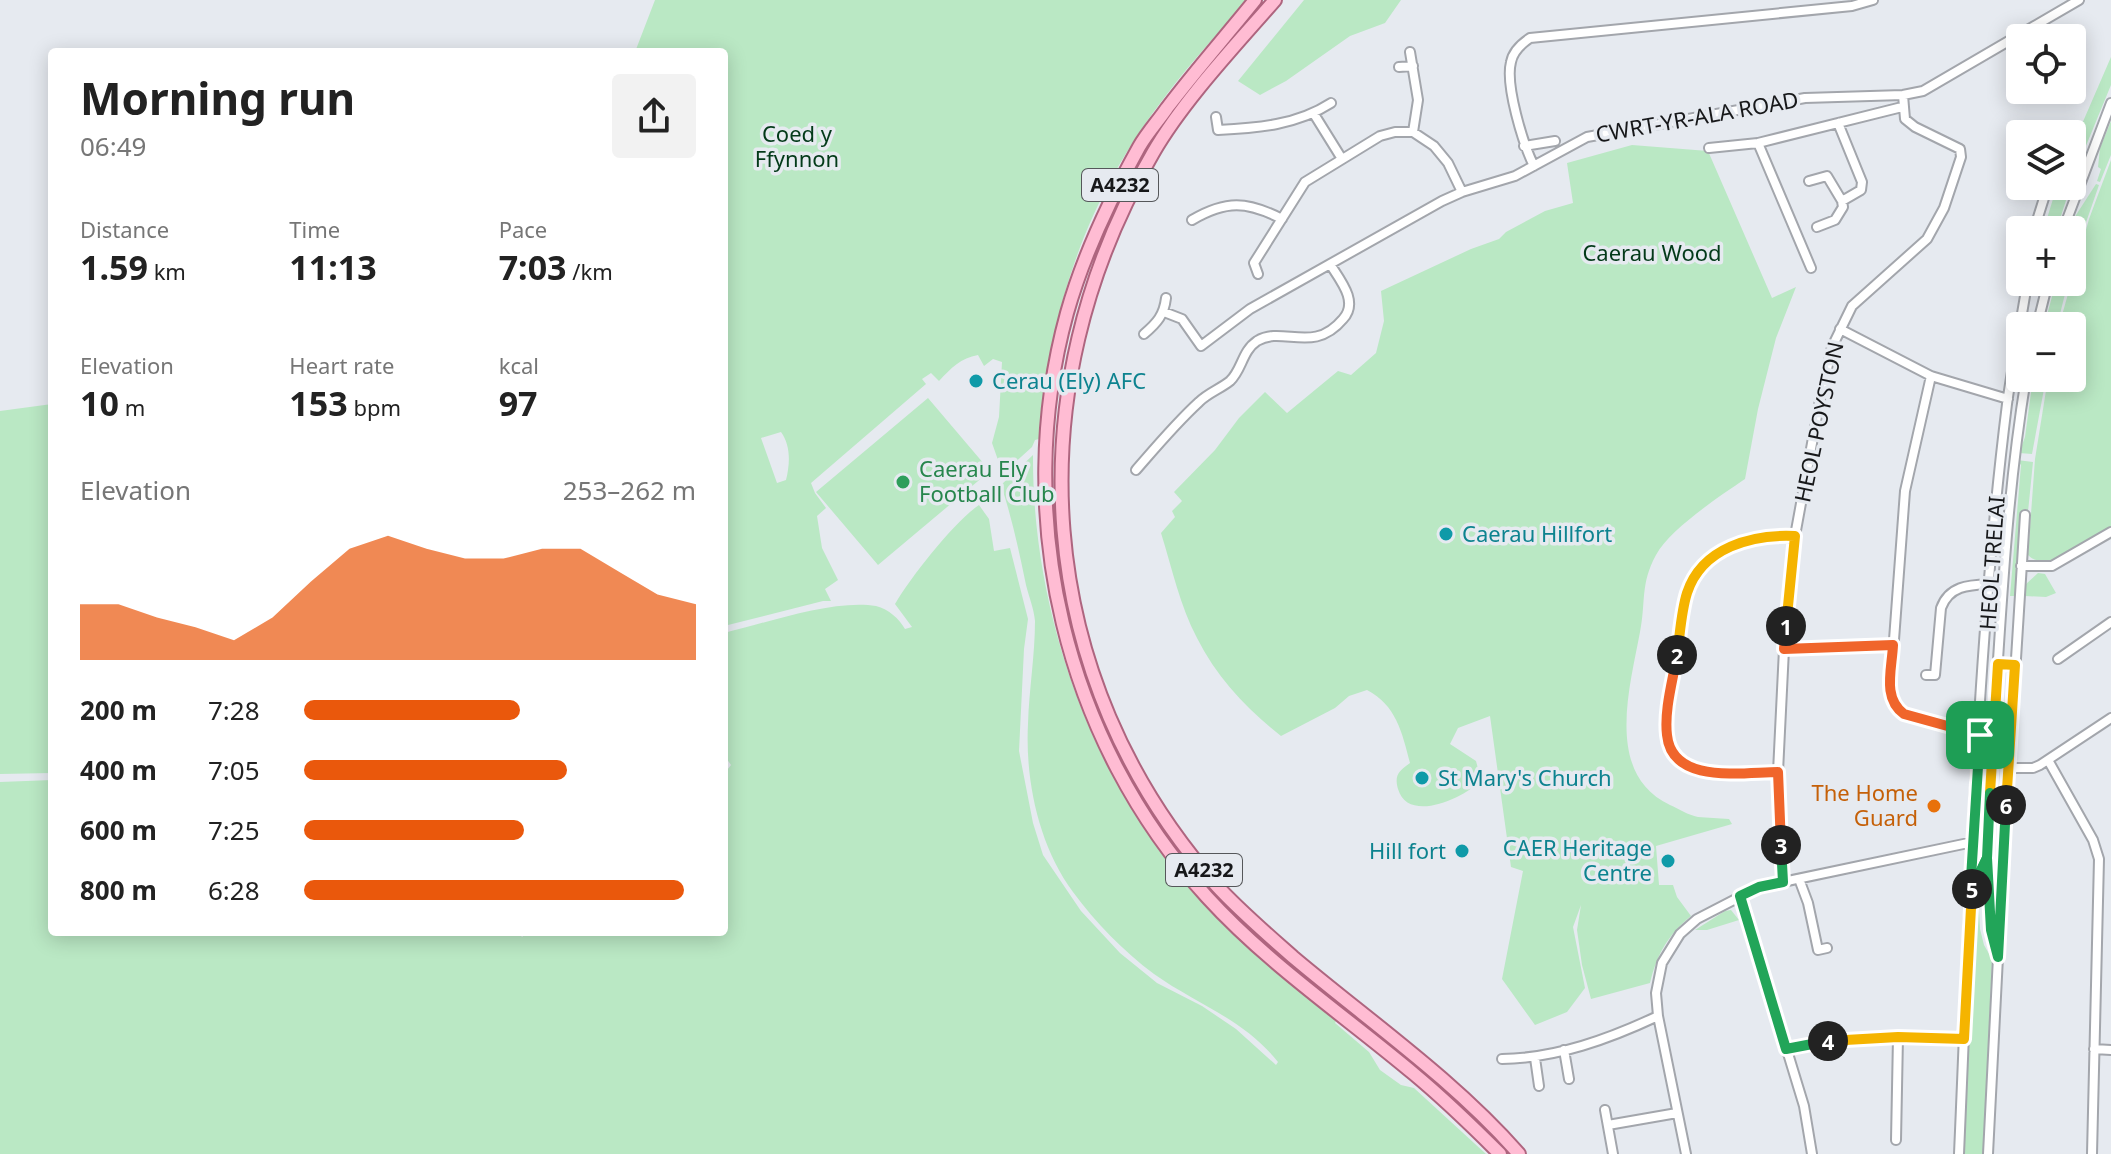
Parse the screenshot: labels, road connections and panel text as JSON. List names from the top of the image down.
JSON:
{
  "streets": {
    "main road": ["A4232"],
    "street": ["CWRT-YR-ALA ROAD", "HEOL POYSTON", "HEOL TRELAI"]
  },
  "crossings": [
    ["CWRT-YR-ALA ROAD", "HEOL POYSTON"]
  ],
  "parks": ["Coed y Ffynnon", "Caerau Wood"],
  "places": [
    "Cerau (Ely) AFC",
    "Caerau Ely Football Club",
    "Caerau Hillfort",
    "St Mary's Church",
    "The Home Guard",
    "Hill fort",
    "CAER Heritage Centre"
  ],
  "page": {
    "map_buttons": ["+", "−"],
    "heading": ["Morning run", "06:49"],
    "stats": [
      ["Distance", "1.59 km"],
      ["Time", "11:13"],
      ["Pace", "7:03 /km"],
      ["Elevation", "10 m"],
      ["Heart rate", "153 bpm"],
      ["kcal", "97"]
    ],
    "chart": ["Elevation", "253–262 m"],
    "pins": [
      "1",
      "2",
      "6",
      "3",
      "5",
      "4"
    ],
    "list": [
      {
        "name": "200 m",
        "note": "7:28"
      },
      {
        "name": "400 m",
        "note": "7:05"
      },
      {
        "name": "600 m",
        "note": "7:25"
      },
      {
        "name": "800 m",
        "note": "6:28"
      }
    ]
  }
}
